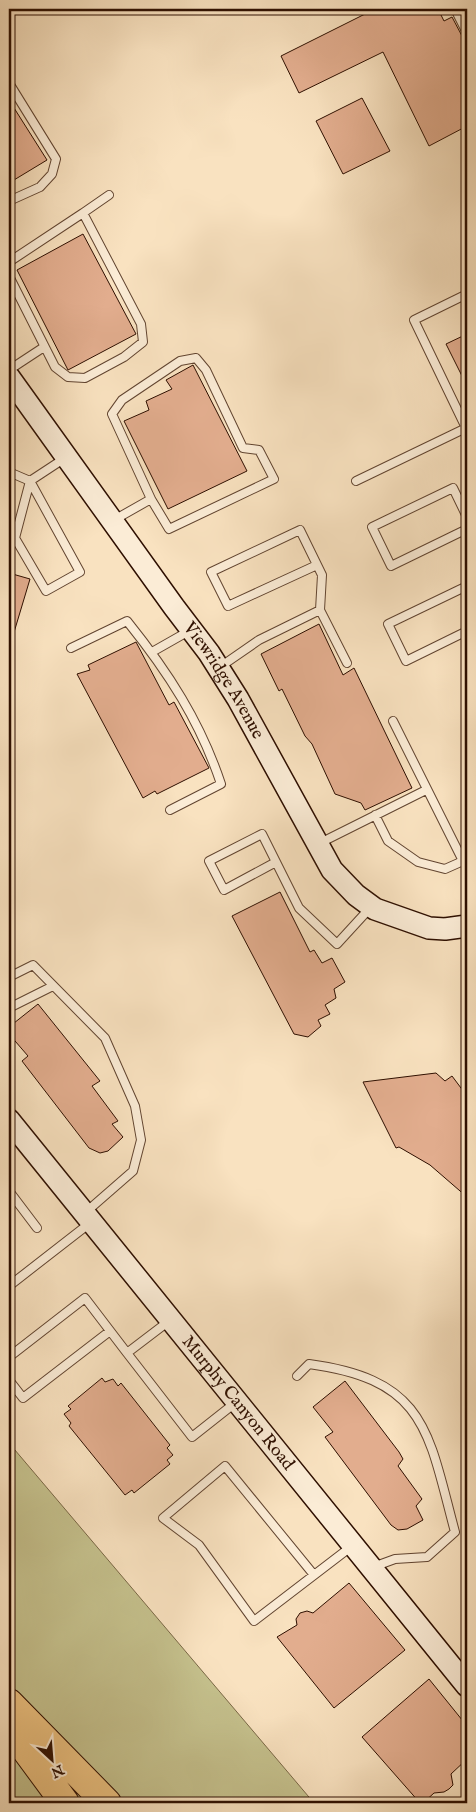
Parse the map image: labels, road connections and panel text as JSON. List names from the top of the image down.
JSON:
{
  "streets": {
    "street": ["Viewridge Avenue", "Murphy Canyon Road"]
  },
  "north": "bottom right"
}
